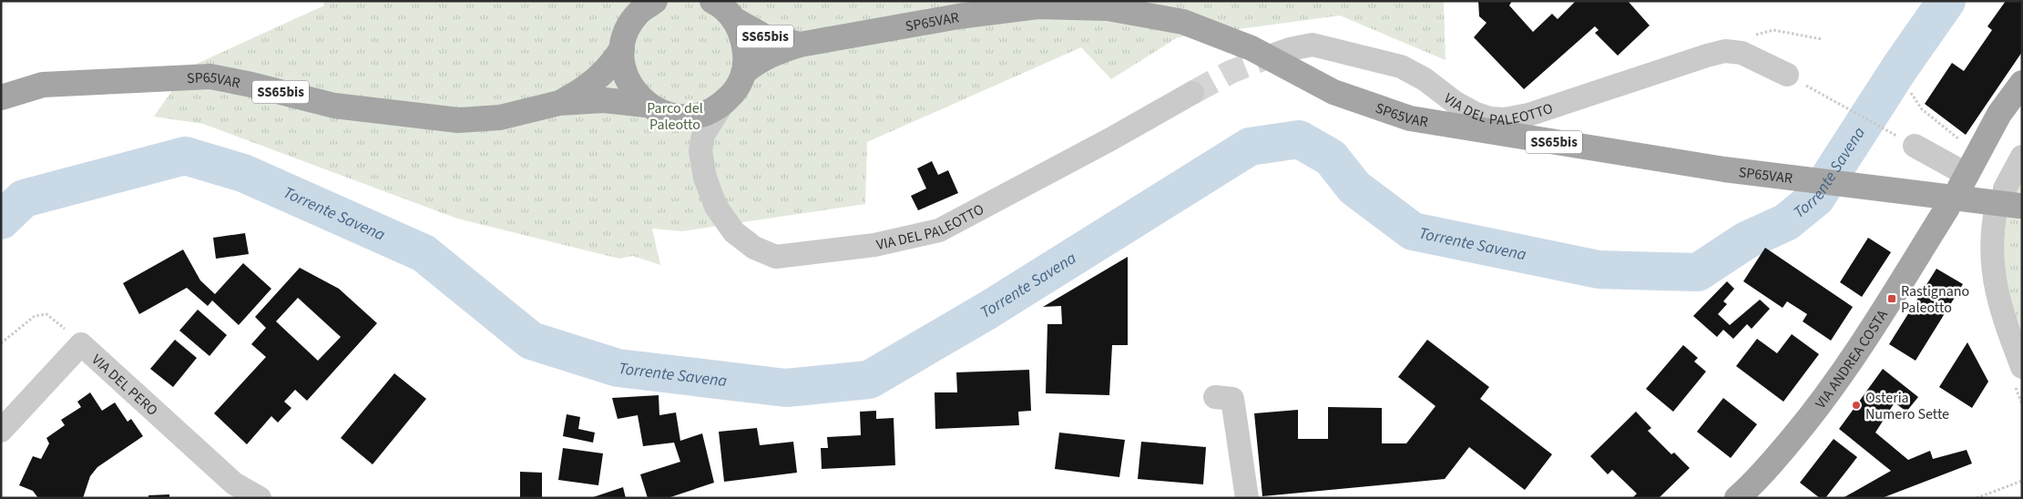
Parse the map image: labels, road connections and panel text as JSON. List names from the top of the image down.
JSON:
{
  "streets": {
    "main road": ["SP65VAR", "SS65bis", "VIA ANDREA COSTA"],
    "street": ["VIA DEL PALEOTTO", "VIA DEL PERO"]
  },
  "crossings": [
    ["SP65VAR", "SS65bis"],
    ["SS65bis", "VIA DEL PALEOTTO"]
  ],
  "water": ["Torrente Savena"],
  "parks": ["Parco del Paleotto"],
  "places": {
    "transit": ["Rastignano Paleotto"],
    "other": ["Osteria Numero Sette"]
  }
}
